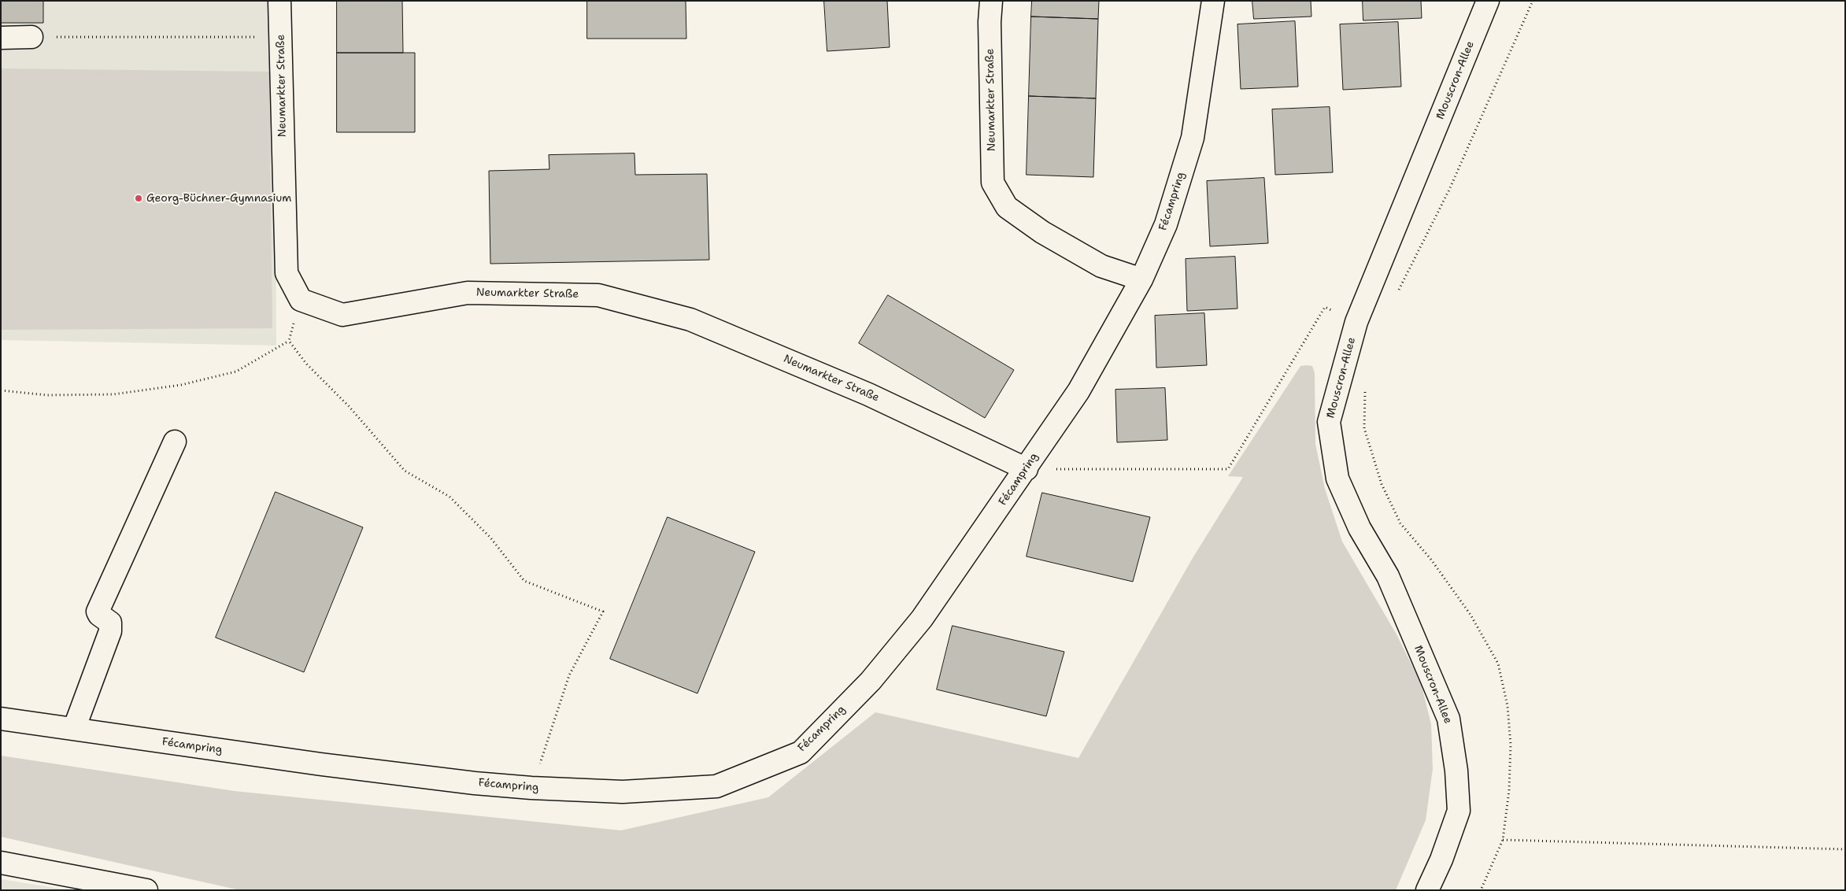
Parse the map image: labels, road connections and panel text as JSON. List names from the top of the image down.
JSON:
{
  "streets": {
    "street": ["Mouscron-Allee", "Neumarkter Straße", "Fécampring"]
  },
  "crossings": [
    ["Neumarkter Straße", "Fécampring"]
  ],
  "places": ["Georg-Büchner-Gymnasium"]
}
